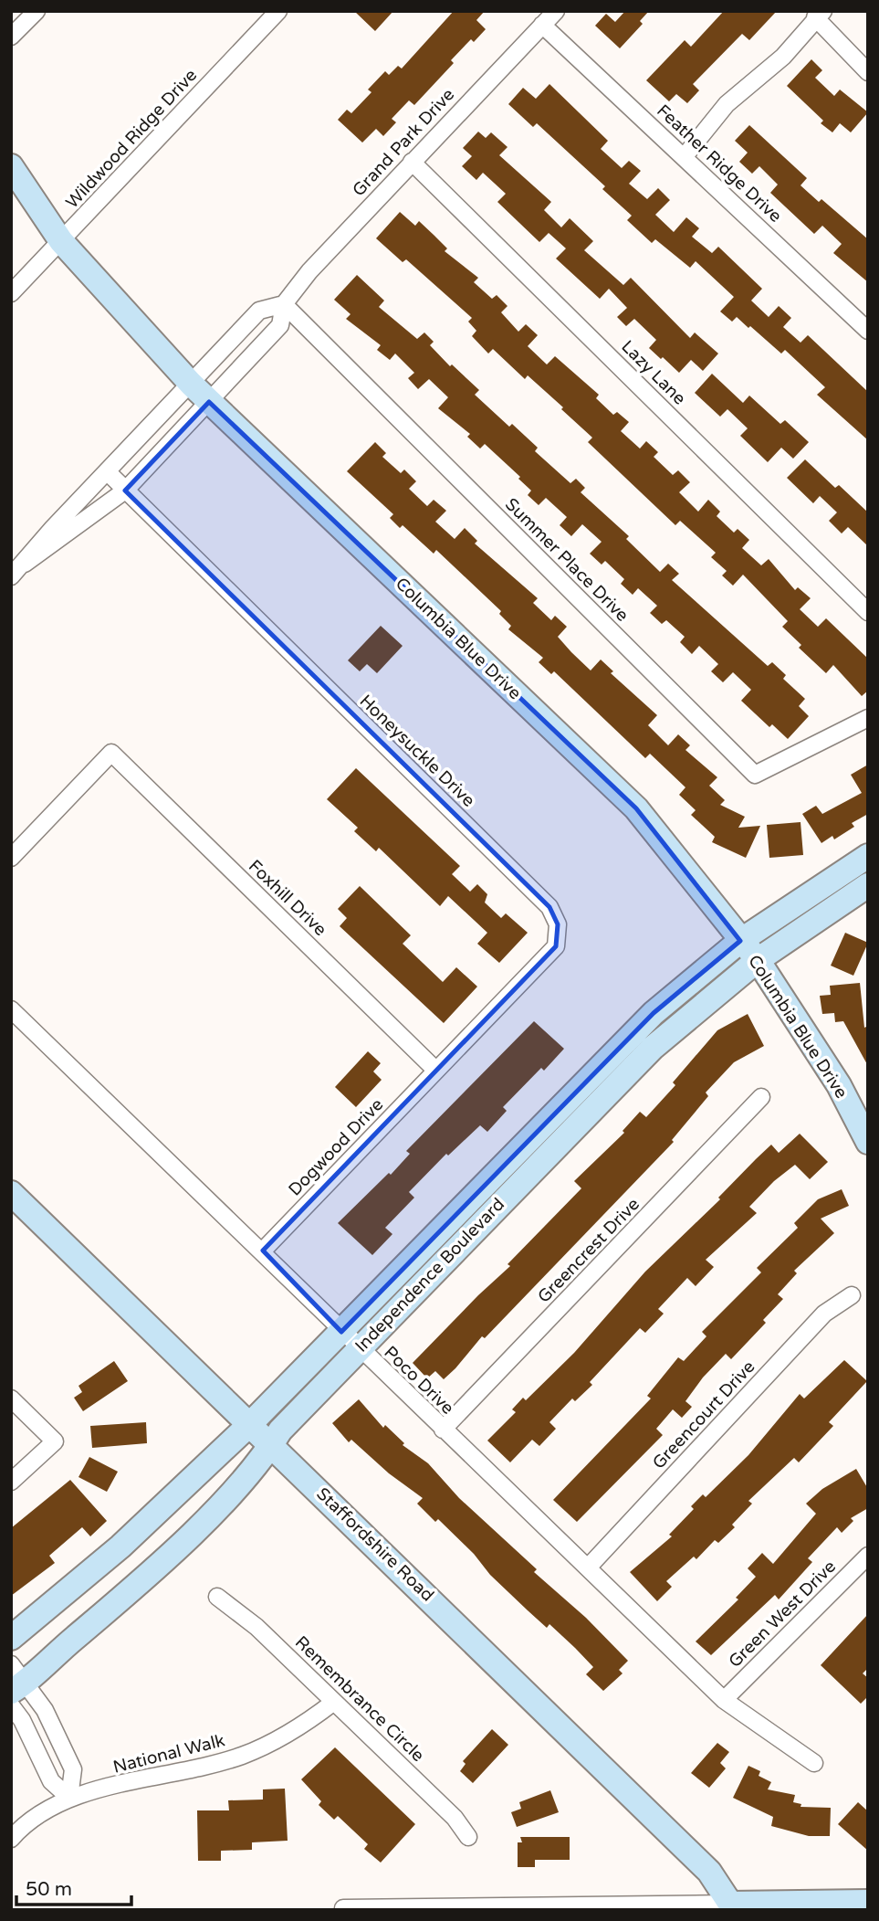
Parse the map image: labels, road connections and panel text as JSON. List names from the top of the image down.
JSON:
{
  "streets": {
    "main road": ["Columbia Blue Drive", "Independence Boulevard", "Staffordshire Road"],
    "street": [
      "Wildwood Ridge Drive",
      "Grand Park Drive",
      "Feather Ridge Drive",
      "Lazy Lane",
      "Summer Place Drive",
      "Honeysuckle Drive",
      "Foxhill Drive",
      "Dogwood Drive",
      "Greencrest Drive",
      "Poco Drive",
      "Greencourt Drive",
      "Green West Drive",
      "Remembrance Circle",
      "National Walk"
    ]
  },
  "crossings": [
    ["Wildwood Ridge Drive", "Columbia Blue Drive"],
    ["Grand Park Drive", "Feather Ridge Drive"],
    ["Grand Park Drive", "Lazy Lane"],
    ["Grand Park Drive", "Summer Place Drive"],
    ["Grand Park Drive", "Columbia Blue Drive"],
    ["Grand Park Drive", "Honeysuckle Drive"],
    ["Columbia Blue Drive", "Independence Boulevard"],
    ["Honeysuckle Drive", "Foxhill Drive"],
    ["Honeysuckle Drive", "Dogwood Drive"],
    ["Foxhill Drive", "Dogwood Drive"],
    ["Dogwood Drive", "Poco Drive"],
    ["Greencrest Drive", "Poco Drive"],
    ["Independence Boulevard", "Poco Drive"],
    ["Independence Boulevard", "Staffordshire Road"],
    ["Poco Drive", "Greencourt Drive"],
    ["Poco Drive", "Green West Drive"],
    ["Remembrance Circle", "National Walk"]
  ],
  "scale_bar": "50 m"
}
